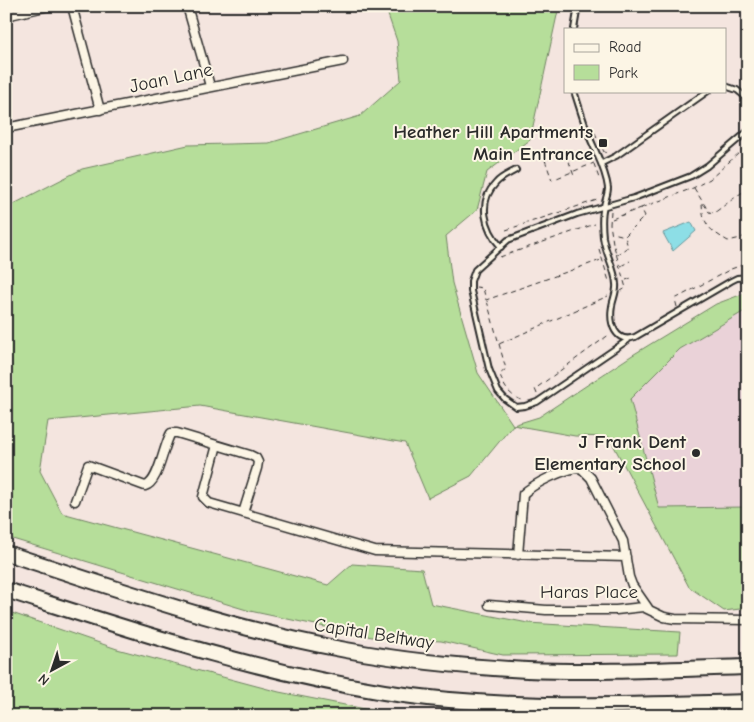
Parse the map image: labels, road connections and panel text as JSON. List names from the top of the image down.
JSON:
{
  "streets": {
    "highway": ["Capital Beltway"],
    "street": ["Joan Lane", "Haras Place"]
  },
  "places": {
    "transit": ["Heather Hill Apartments Main Entrance"],
    "other": ["J Frank Dent Elementary School"]
  },
  "legend": ["Road", "Park"],
  "north": "bottom left"
}
